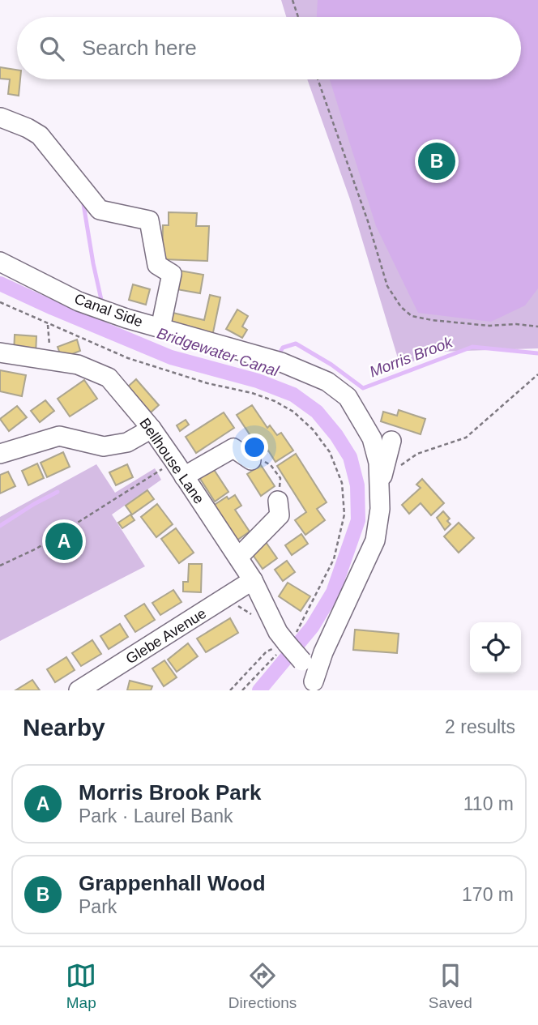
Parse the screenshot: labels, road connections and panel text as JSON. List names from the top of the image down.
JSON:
{
  "streets": {
    "street": ["Canal Side", "Bellhouse Lane", "Glebe Avenue"]
  },
  "crossings": [
    ["Canal Side", "Bellhouse Lane"],
    ["Bellhouse Lane", "Glebe Avenue"]
  ],
  "water": ["Bridgewater Canal", "Morris Brook"],
  "page": {
    "search": "Search here",
    "pins": ["B", "A"],
    "heading": ["Nearby", "2 results"],
    "list": [
      {
        "mark": "A",
        "name": "Morris Brook Park",
        "note": "Park · Laurel Bank",
        "value": "110 m"
      },
      {
        "mark": "B",
        "name": "Grappenhall Wood",
        "note": "Park",
        "value": "170 m"
      }
    ],
    "nav": ["Map", "Directions", "Saved"]
  }
}
